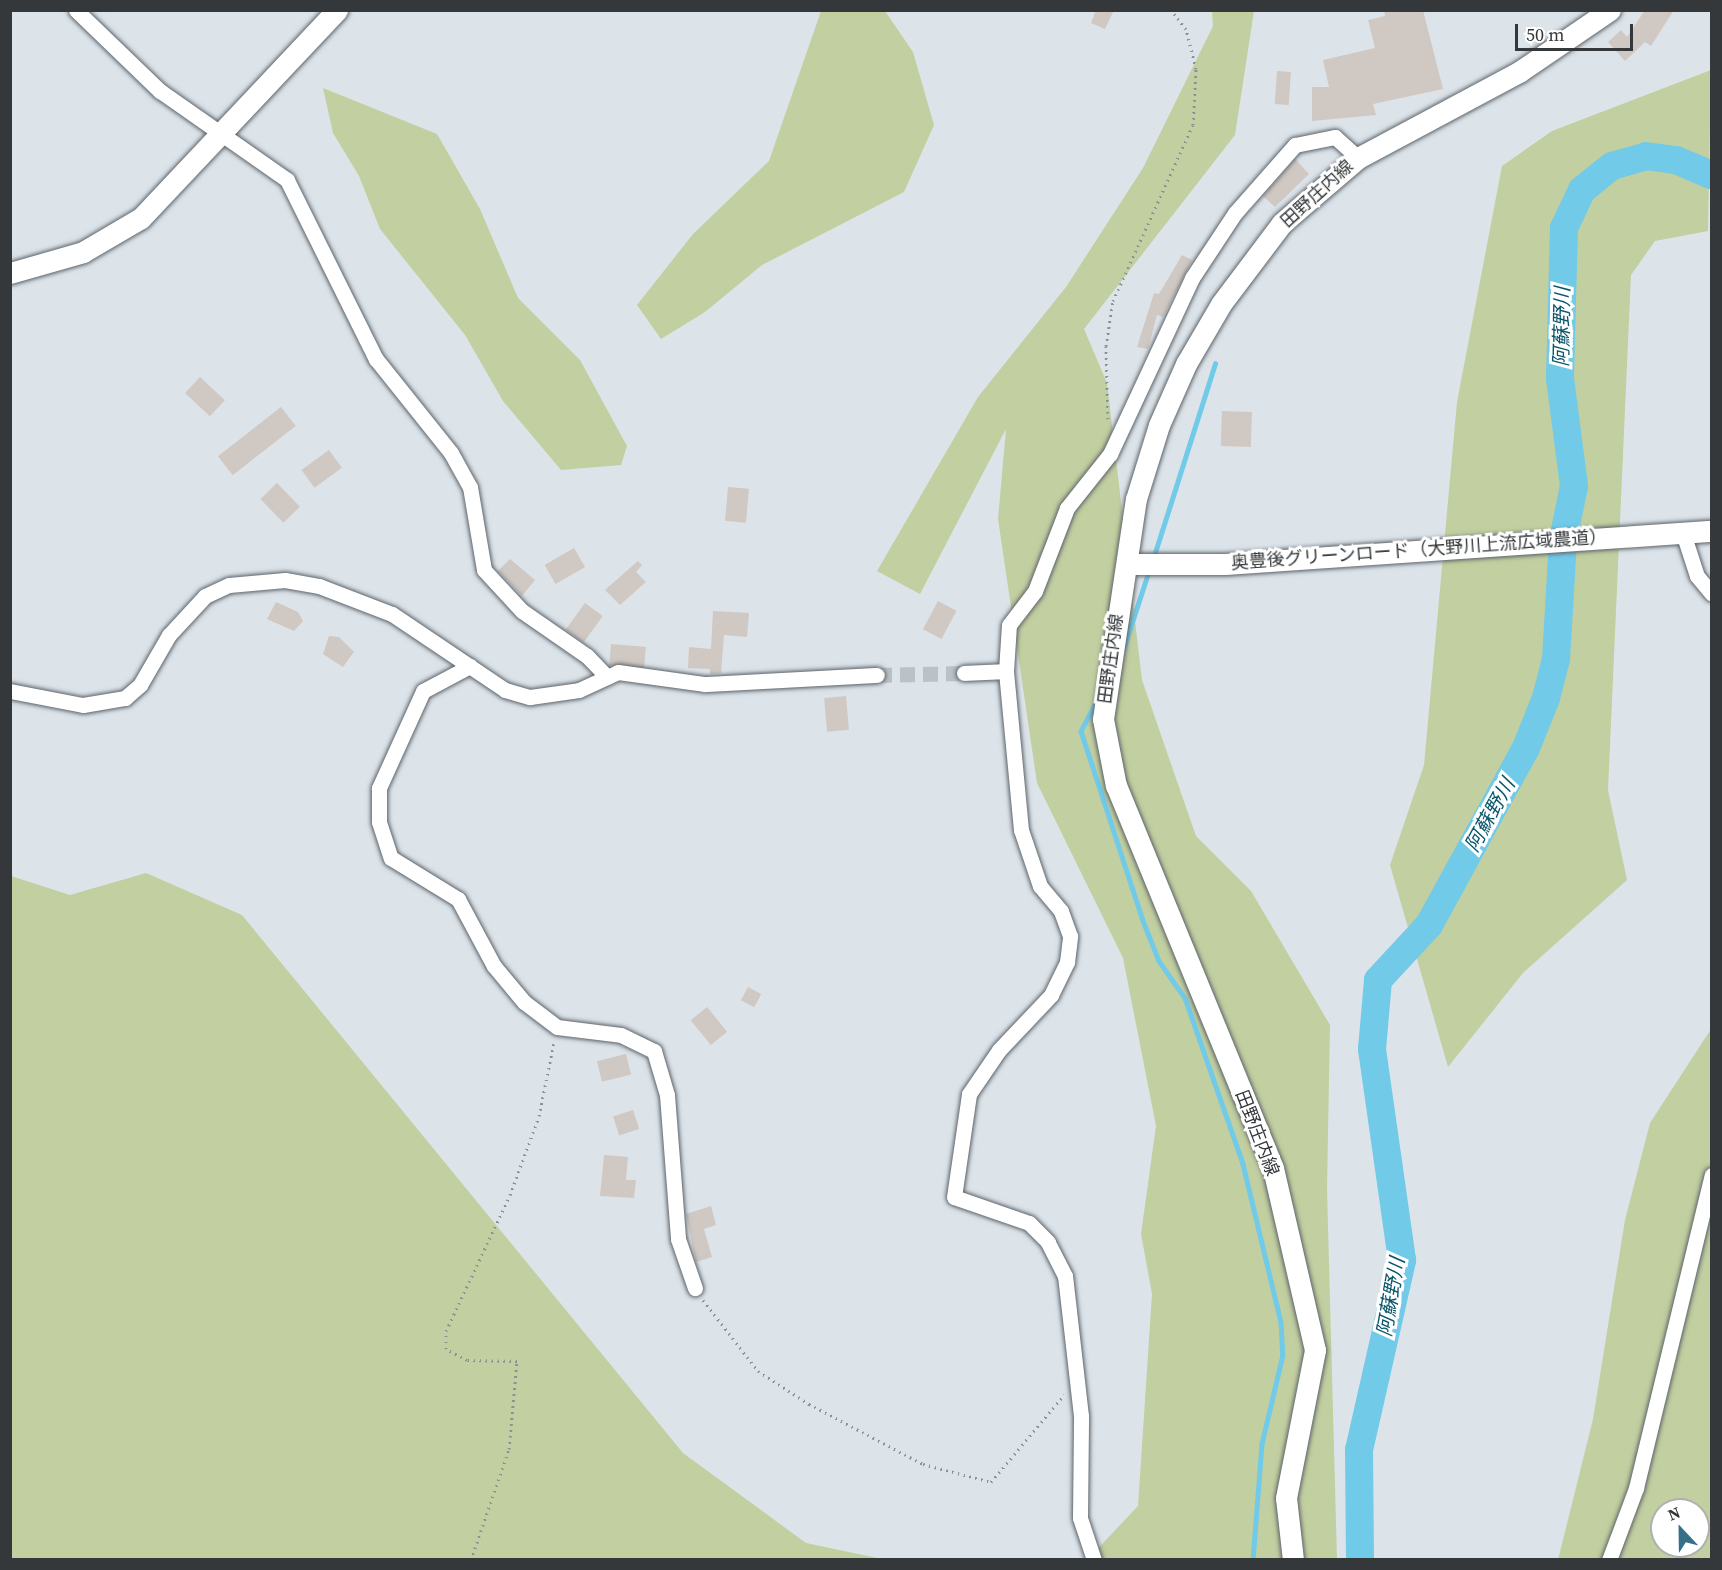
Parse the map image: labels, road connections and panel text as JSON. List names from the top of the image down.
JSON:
{
  "streets": {
    "main road": ["田野庄内線", "奥豊後グリーンロード（大野川上流広域農道）"]
  },
  "crossings": [
    ["田野庄内線", "奥豊後グリーンロード（大野川上流広域農道）"]
  ],
  "water": ["阿蘇野川"],
  "scale_bar": "50 m",
  "north": "top"
}
